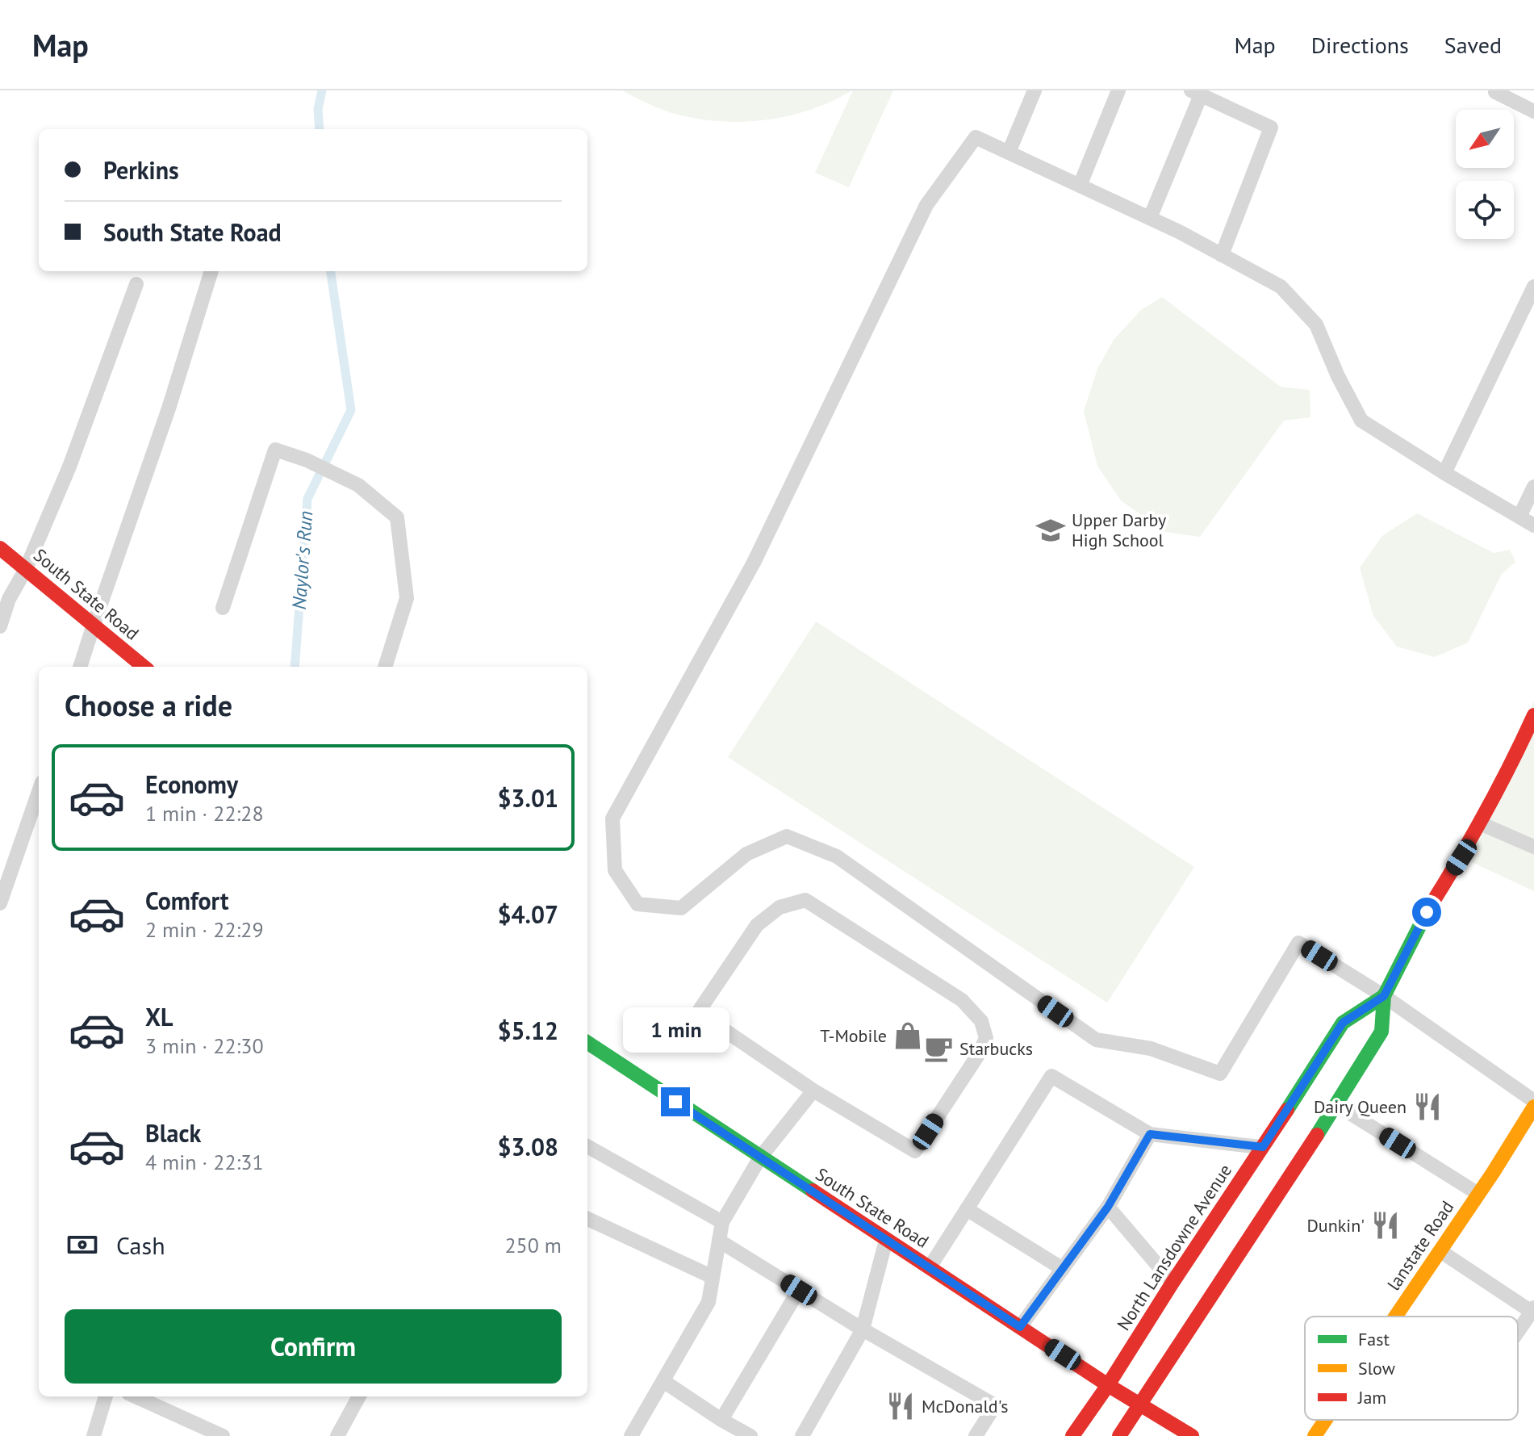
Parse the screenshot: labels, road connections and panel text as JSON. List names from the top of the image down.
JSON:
{
  "streets": {
    "main road": ["South State Road", "lanstate Road", "North Lansdowne Avenue"]
  },
  "crossings": [
    ["South State Road", "North Lansdowne Avenue"]
  ],
  "water": ["Naylor's Run"],
  "places": {
    "school or university": ["Upper Darby High School"],
    "shop": ["T-Mobile"],
    "cafe": ["Starbucks"],
    "restaurant": ["Dairy Queen", "Dunkin'", "McDonald's"]
  },
  "legend": ["Fast", "Slow", "Jam"],
  "north": "bottom left",
  "page": {
    "header": "Map",
    "nav": ["Map", "Directions", "Saved"],
    "banner": ["Perkins", "South State Road"],
    "heading": "Choose a ride",
    "list": [
      {
        "name": "Economy",
        "note": "1 min · 22:28",
        "value": "$3.01"
      },
      {
        "name": "Comfort",
        "note": "2 min · 22:29",
        "value": "$4.07"
      },
      {
        "name": "XL",
        "note": "3 min · 22:30",
        "value": "$5.12"
      },
      {
        "name": "Black",
        "note": "4 min · 22:31",
        "value": "$3.08"
      }
    ],
    "bubble": "1 min",
    "pay": ["Cash", "250 m"],
    "buttons": "Confirm"
  }
}
